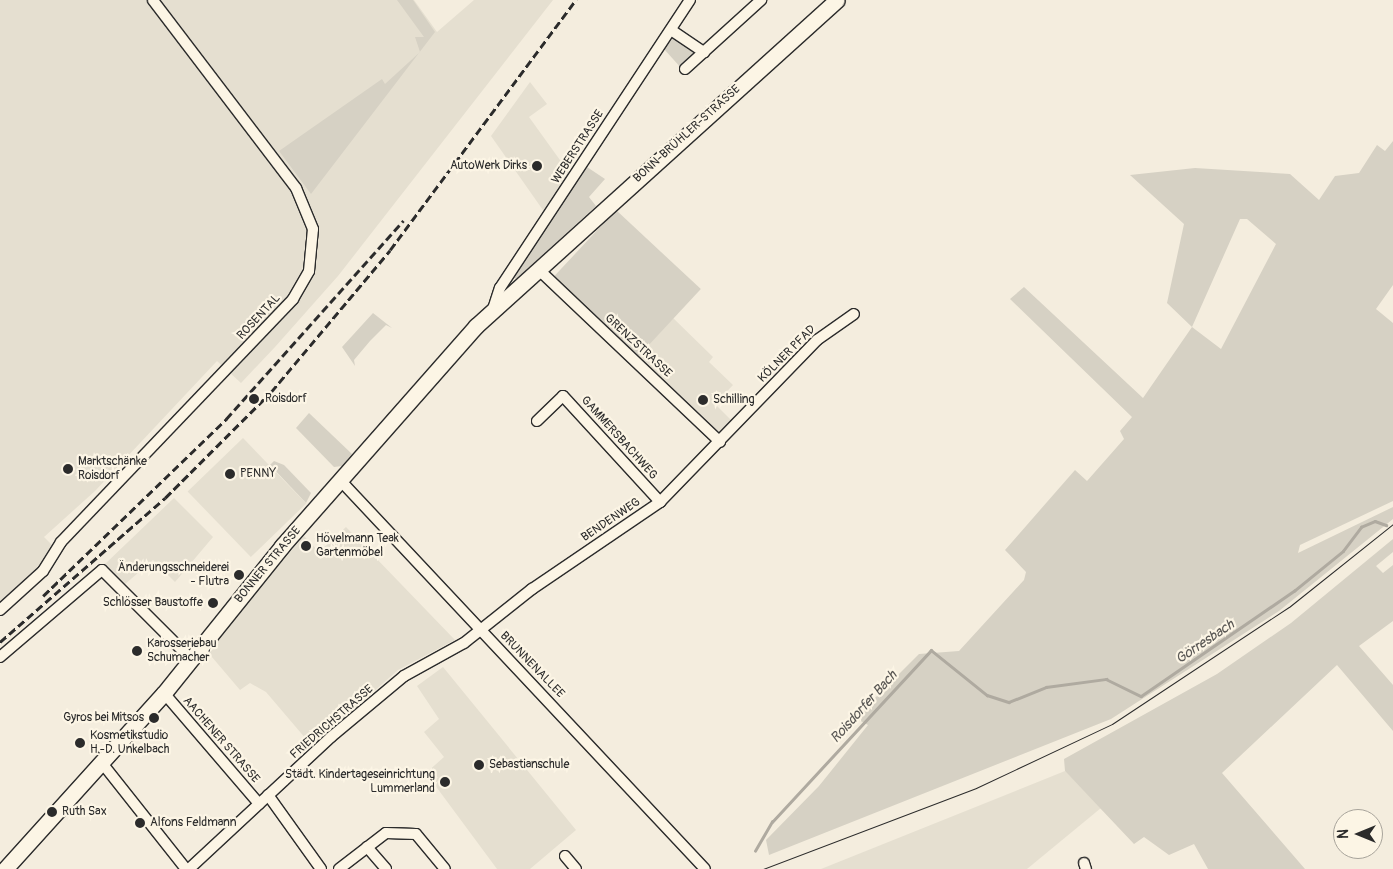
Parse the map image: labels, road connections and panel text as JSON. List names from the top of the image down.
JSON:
{
  "streets": {
    "street": [
      "BONN-BRÜHLER-STRASSE",
      "WEBERSTRASSE",
      "ROSENTAL",
      "GRENZSTRASSE",
      "KÖLNER PFAD",
      "GAMMERSBACHWEG",
      "BENDENWEG",
      "BONNER STRASSE",
      "BRUNNENALLEE",
      "FRIEDRICHSTRASSE",
      "AACHENER STRASSE"
    ]
  },
  "crossings": [
    ["BONN-BRÜHLER-STRASSE", "GRENZSTRASSE"],
    ["BONN-BRÜHLER-STRASSE", "BONNER STRASSE"],
    ["WEBERSTRASSE", "BONNER STRASSE"],
    ["GRENZSTRASSE", "BENDENWEG"],
    ["GRENZSTRASSE", "BONNER STRASSE"],
    ["KÖLNER PFAD", "BENDENWEG"],
    ["GAMMERSBACHWEG", "BENDENWEG"],
    ["BENDENWEG", "BRUNNENALLEE"],
    ["BENDENWEG", "FRIEDRICHSTRASSE"],
    ["BONNER STRASSE", "BRUNNENALLEE"],
    ["BONNER STRASSE", "AACHENER STRASSE"],
    ["BRUNNENALLEE", "FRIEDRICHSTRASSE"],
    ["FRIEDRICHSTRASSE", "AACHENER STRASSE"]
  ],
  "water": ["Görresbach", "Roisdorfer Bach"],
  "places": [
    "AutoWerk Dirks",
    "Roisdorf",
    "Schilling",
    "Marktschänke Roisdorf",
    "PENNY",
    "Hövelmann Teak Gartenmöbel",
    "Änderungsschneiderei - Flutra",
    "Schlösser Baustoffe",
    "Karosseriebau Schumacher",
    "Gyros bei Mitsos",
    "Kosmetikstudio H.-D. Unkelbach",
    "Sebastianschule",
    "Städt. Kindertageseinrichtung Lummerland",
    "Ruth Sax",
    "Alfons Feldmann"
  ],
  "north": "left"
}
